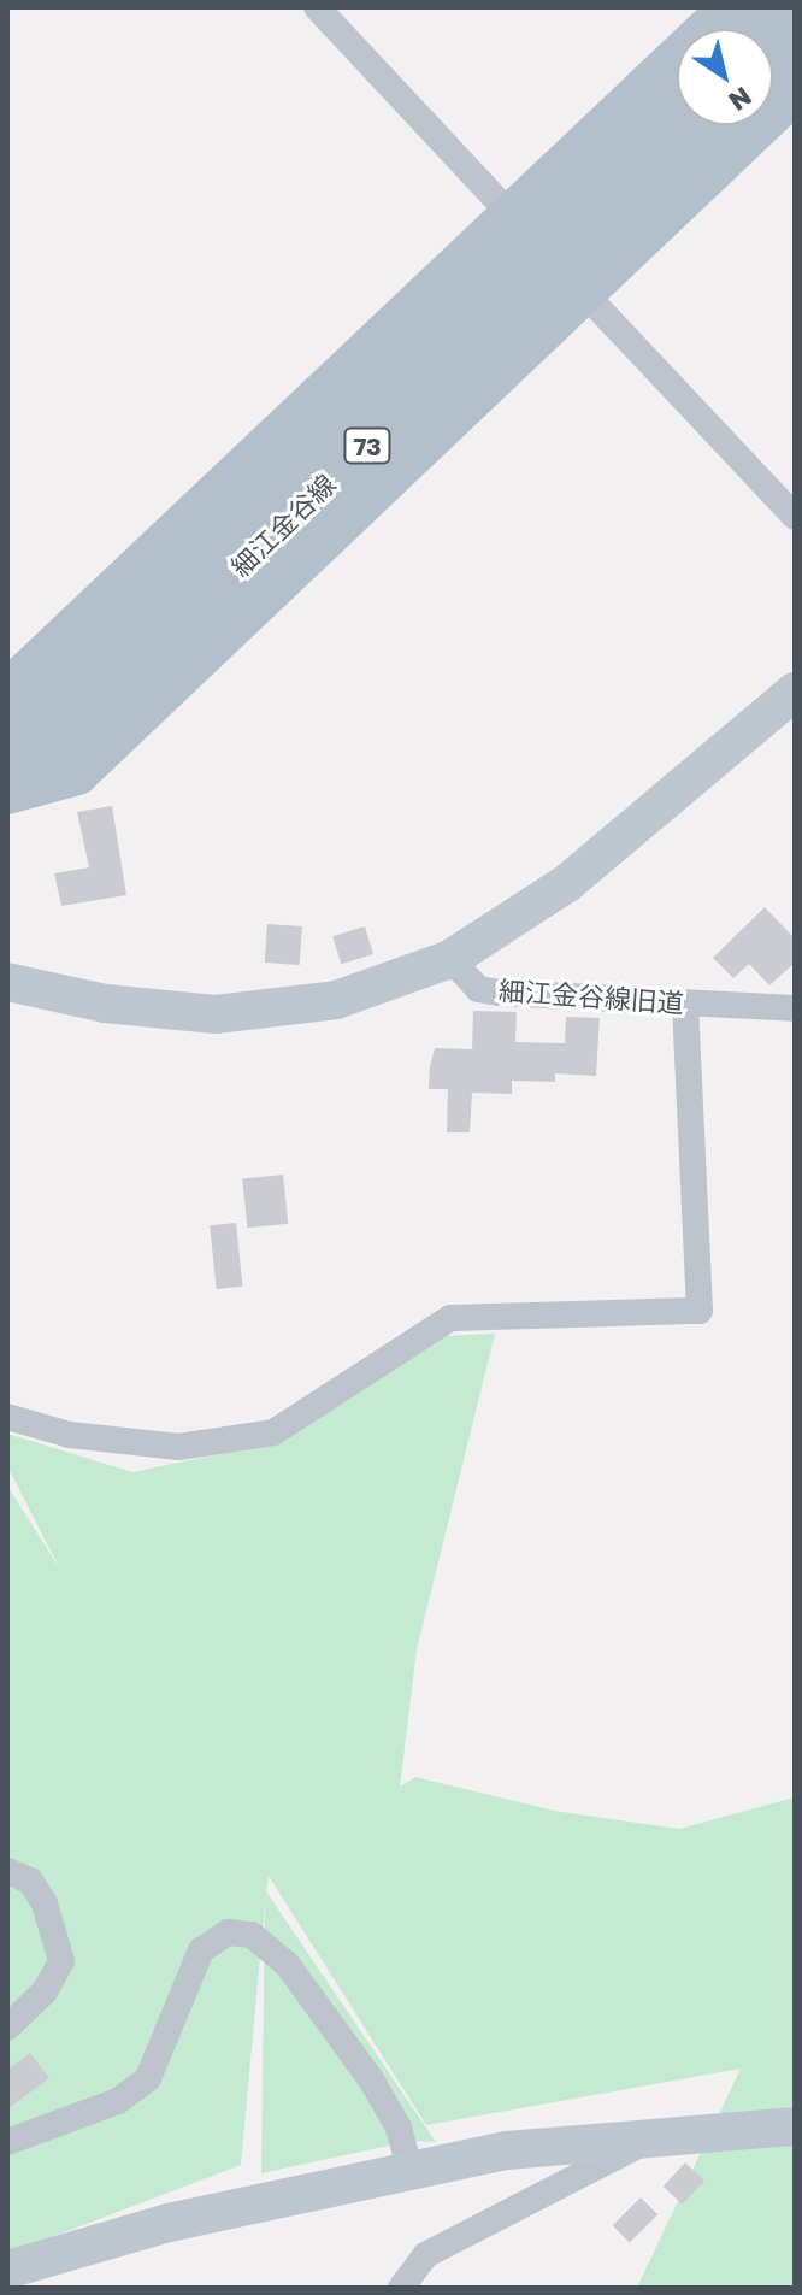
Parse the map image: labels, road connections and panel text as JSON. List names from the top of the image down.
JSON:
{
  "streets": {
    "main road": ["73", "細江金谷線"],
    "street": ["細江金谷線旧道"]
  },
  "north": "bottom right"
}
